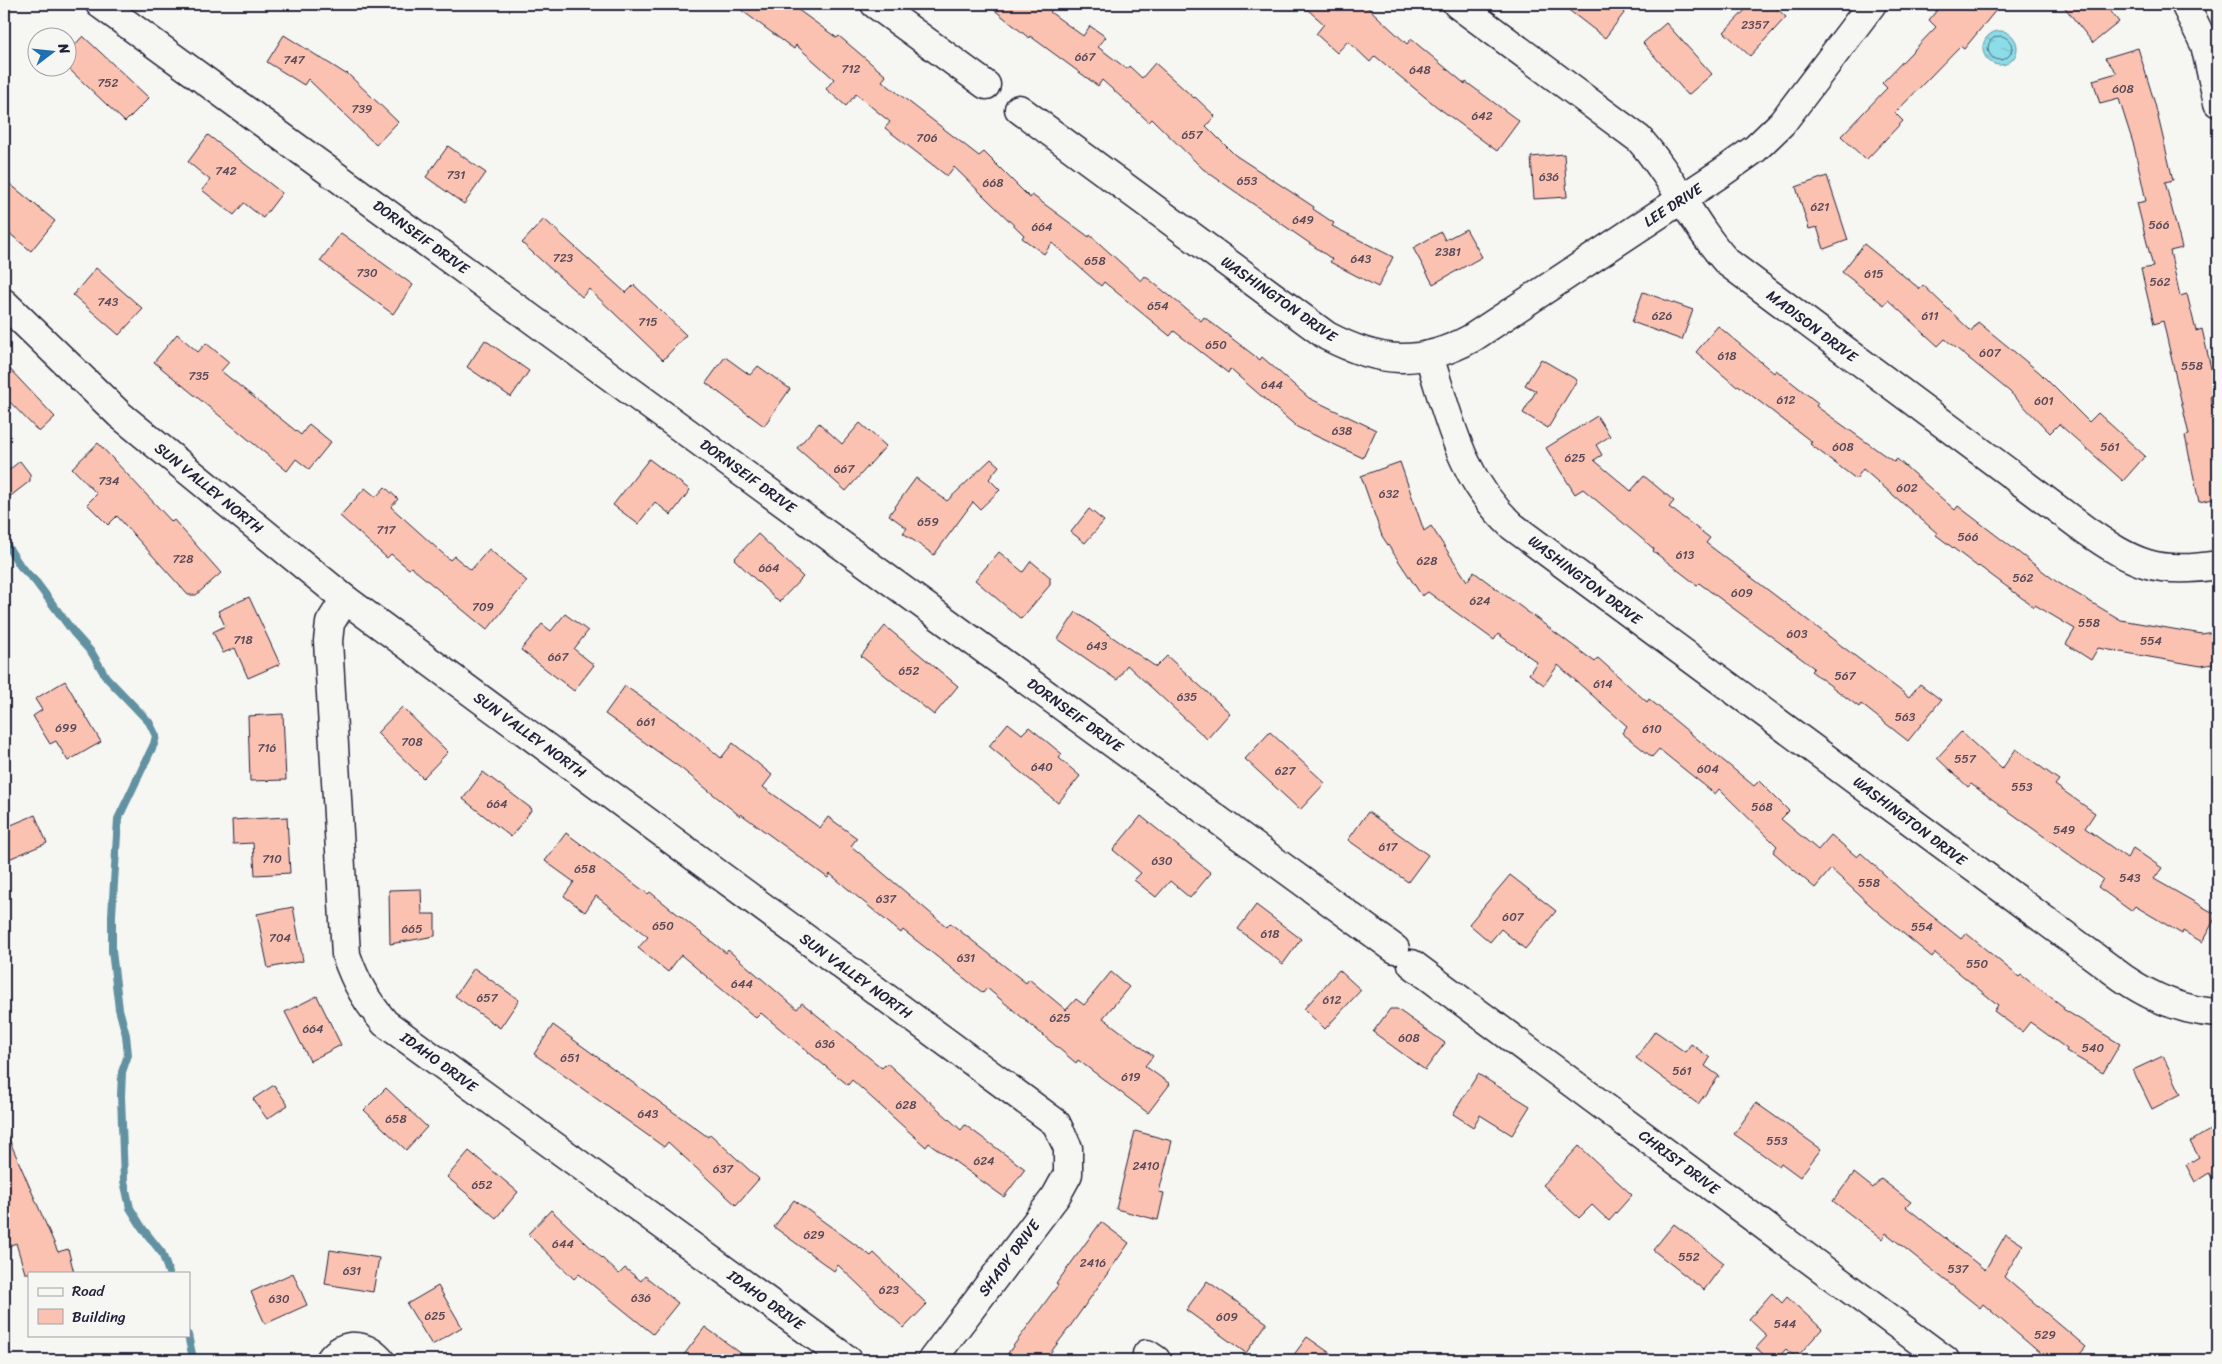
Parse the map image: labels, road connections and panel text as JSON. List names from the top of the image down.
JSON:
{
  "streets": {
    "street": [
      "LEE DRIVE",
      "DORNSEIF DRIVE",
      "WASHINGTON DRIVE",
      "MADISON DRIVE",
      "SUN VALLEY NORTH",
      "IDAHO DRIVE",
      "CHRIST DRIVE",
      "SHADY DRIVE"
    ]
  },
  "crossings": [
    ["LEE DRIVE", "WASHINGTON DRIVE"],
    ["LEE DRIVE", "MADISON DRIVE"],
    ["DORNSEIF DRIVE", "CHRIST DRIVE"],
    ["SUN VALLEY NORTH", "IDAHO DRIVE"],
    ["SUN VALLEY NORTH", "SHADY DRIVE"]
  ],
  "house_numbers": [
    "2357",
    "667",
    "747",
    "712",
    "648",
    "752",
    "608",
    "739",
    "642",
    "657",
    "706",
    "742",
    "731",
    "636",
    "653",
    "668",
    "621",
    "649",
    "566",
    "664",
    "2381",
    "723",
    "643",
    "658",
    "730",
    "615",
    "562",
    "743",
    "654",
    "626",
    "611",
    "715",
    "650",
    "607",
    "618",
    "558",
    "735",
    "644",
    "612",
    "601",
    "638",
    "608",
    "561",
    "625",
    "667",
    "734",
    "602",
    "632",
    "659",
    "717",
    "566",
    "613",
    "728",
    "628",
    "664",
    "562",
    "609",
    "624",
    "709",
    "558",
    "603",
    "718",
    "554",
    "643",
    "667",
    "652",
    "567",
    "614",
    "635",
    "563",
    "661",
    "699",
    "610",
    "708",
    "716",
    "557",
    "640",
    "604",
    "627",
    "553",
    "664",
    "568",
    "549",
    "617",
    "710",
    "630",
    "658",
    "543",
    "558",
    "637",
    "607",
    "650",
    "554",
    "665",
    "618",
    "704",
    "631",
    "550",
    "644",
    "657",
    "612",
    "625",
    "664",
    "608",
    "636",
    "540",
    "651",
    "561",
    "619",
    "628",
    "643",
    "658",
    "553",
    "624",
    "2410",
    "637",
    "652",
    "629",
    "644",
    "552",
    "2416",
    "537",
    "631",
    "623",
    "636",
    "630",
    "625",
    "609",
    "544",
    "529"
  ],
  "legend": ["Road", "Building"],
  "north": "right"
}
